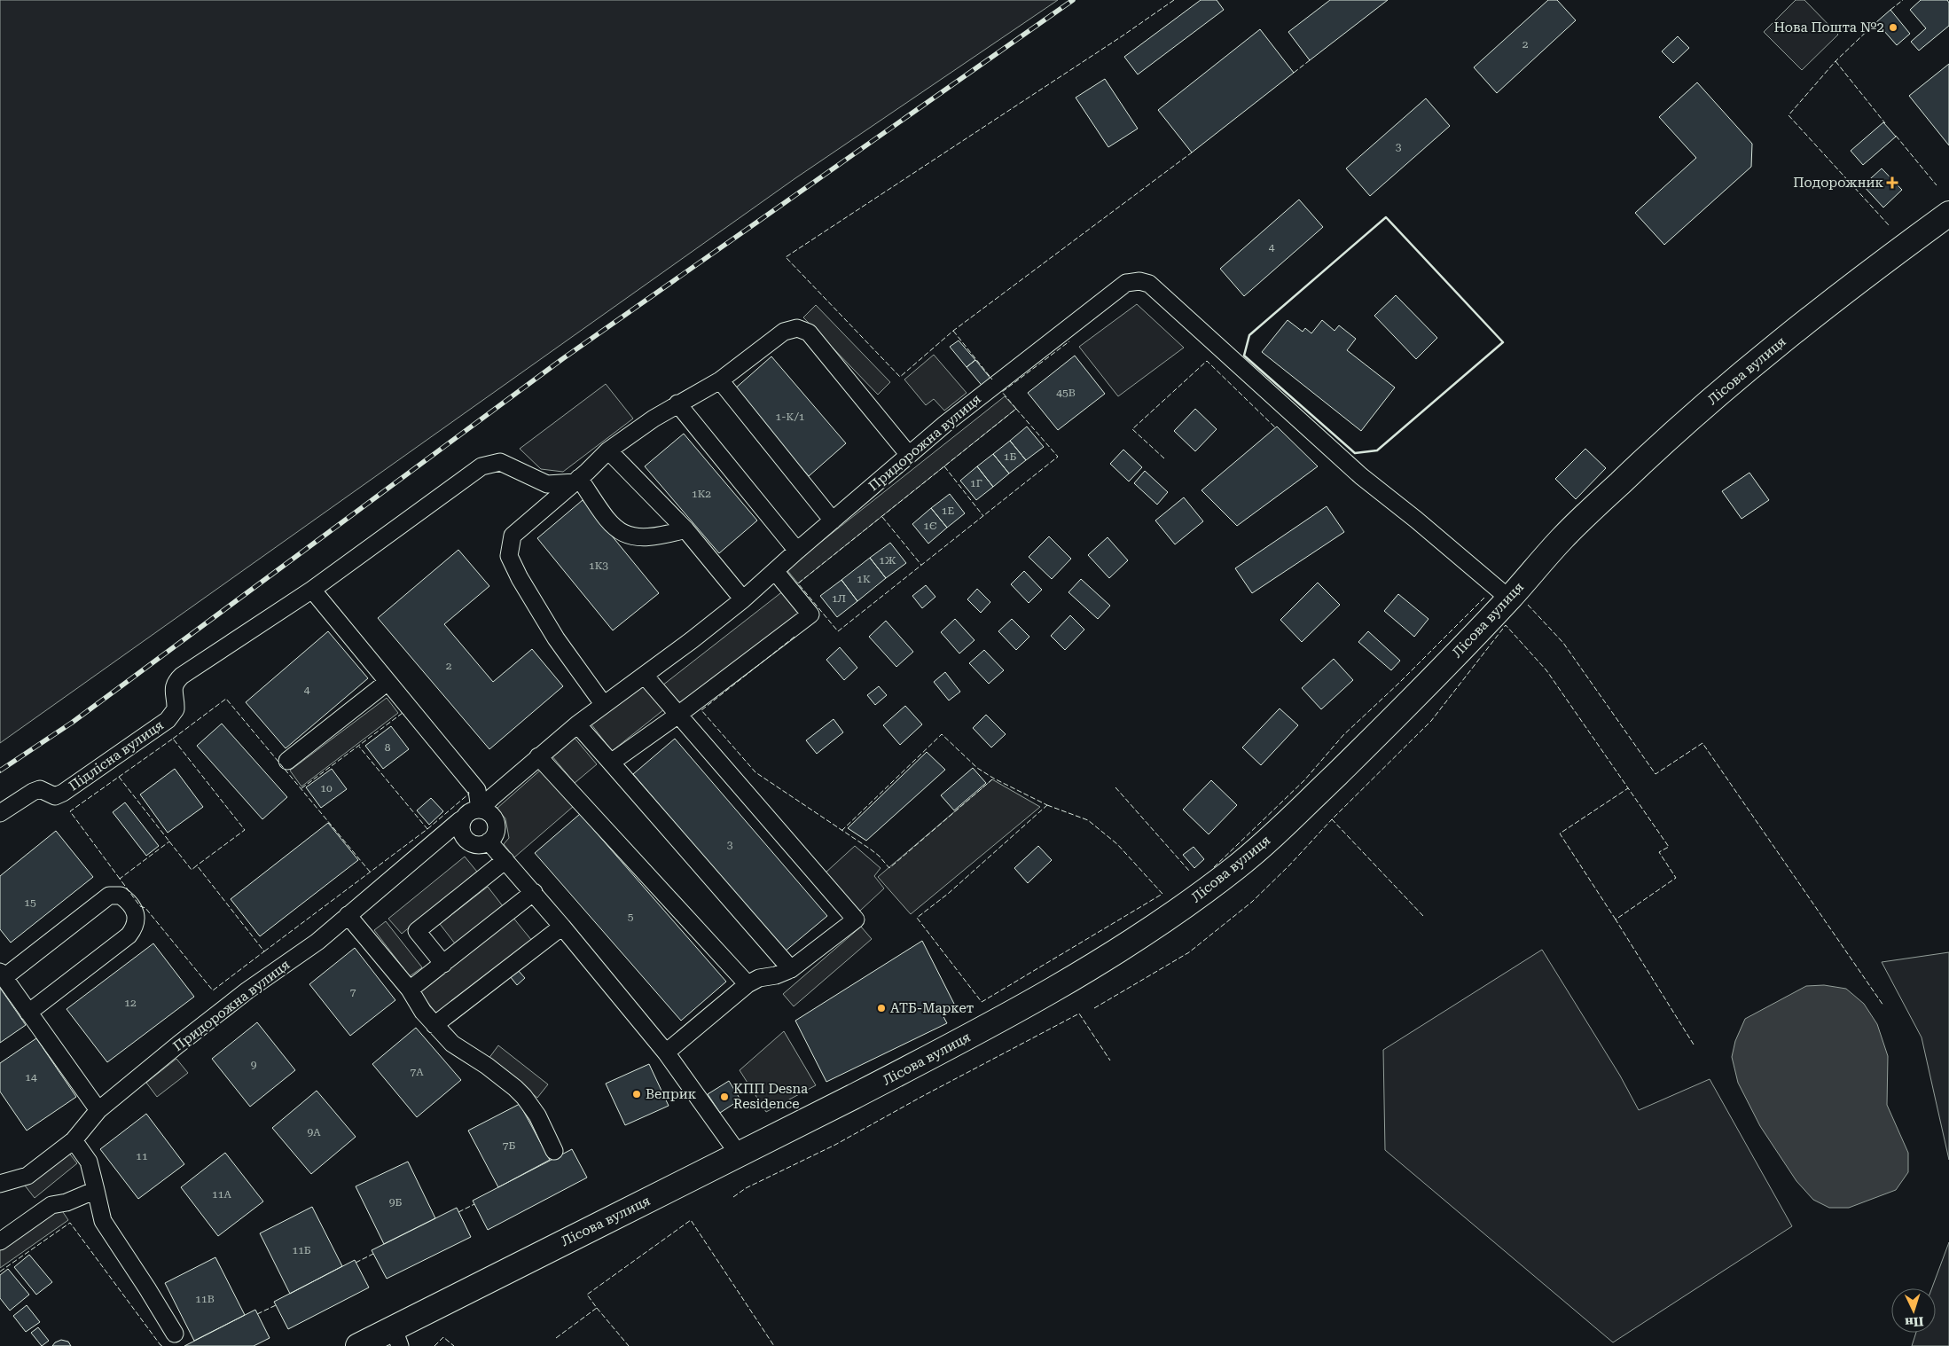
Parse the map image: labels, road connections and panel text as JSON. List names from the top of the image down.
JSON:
{
  "streets": {
    "main road": ["Лісова вулиця"],
    "street": ["Придорожна вулиця", "Підлісна вулиця"]
  },
  "crossings": [
    ["Лісова вулиця", "Придорожна вулиця"]
  ],
  "places": {
    "other": [
      "Нова Пошта №2",
      "АТБ-Маркет",
      "Веприк",
      "КПП Desna Residence"
    ],
    "health": ["Подорожник"]
  },
  "house_numbers": [
    "2",
    "3",
    "4",
    "45В",
    "1-К/1",
    "1Б",
    "1Г",
    "1К2",
    "1Е",
    "1Є",
    "1Ж",
    "1К3",
    "1К",
    "1Л",
    "2",
    "4",
    "8",
    "10",
    "3",
    "15",
    "5",
    "7",
    "12",
    "9",
    "7А",
    "14",
    "9А",
    "7Б",
    "11",
    "11А",
    "9Б",
    "11Б",
    "11В"
  ],
  "north": "bottom"
}
